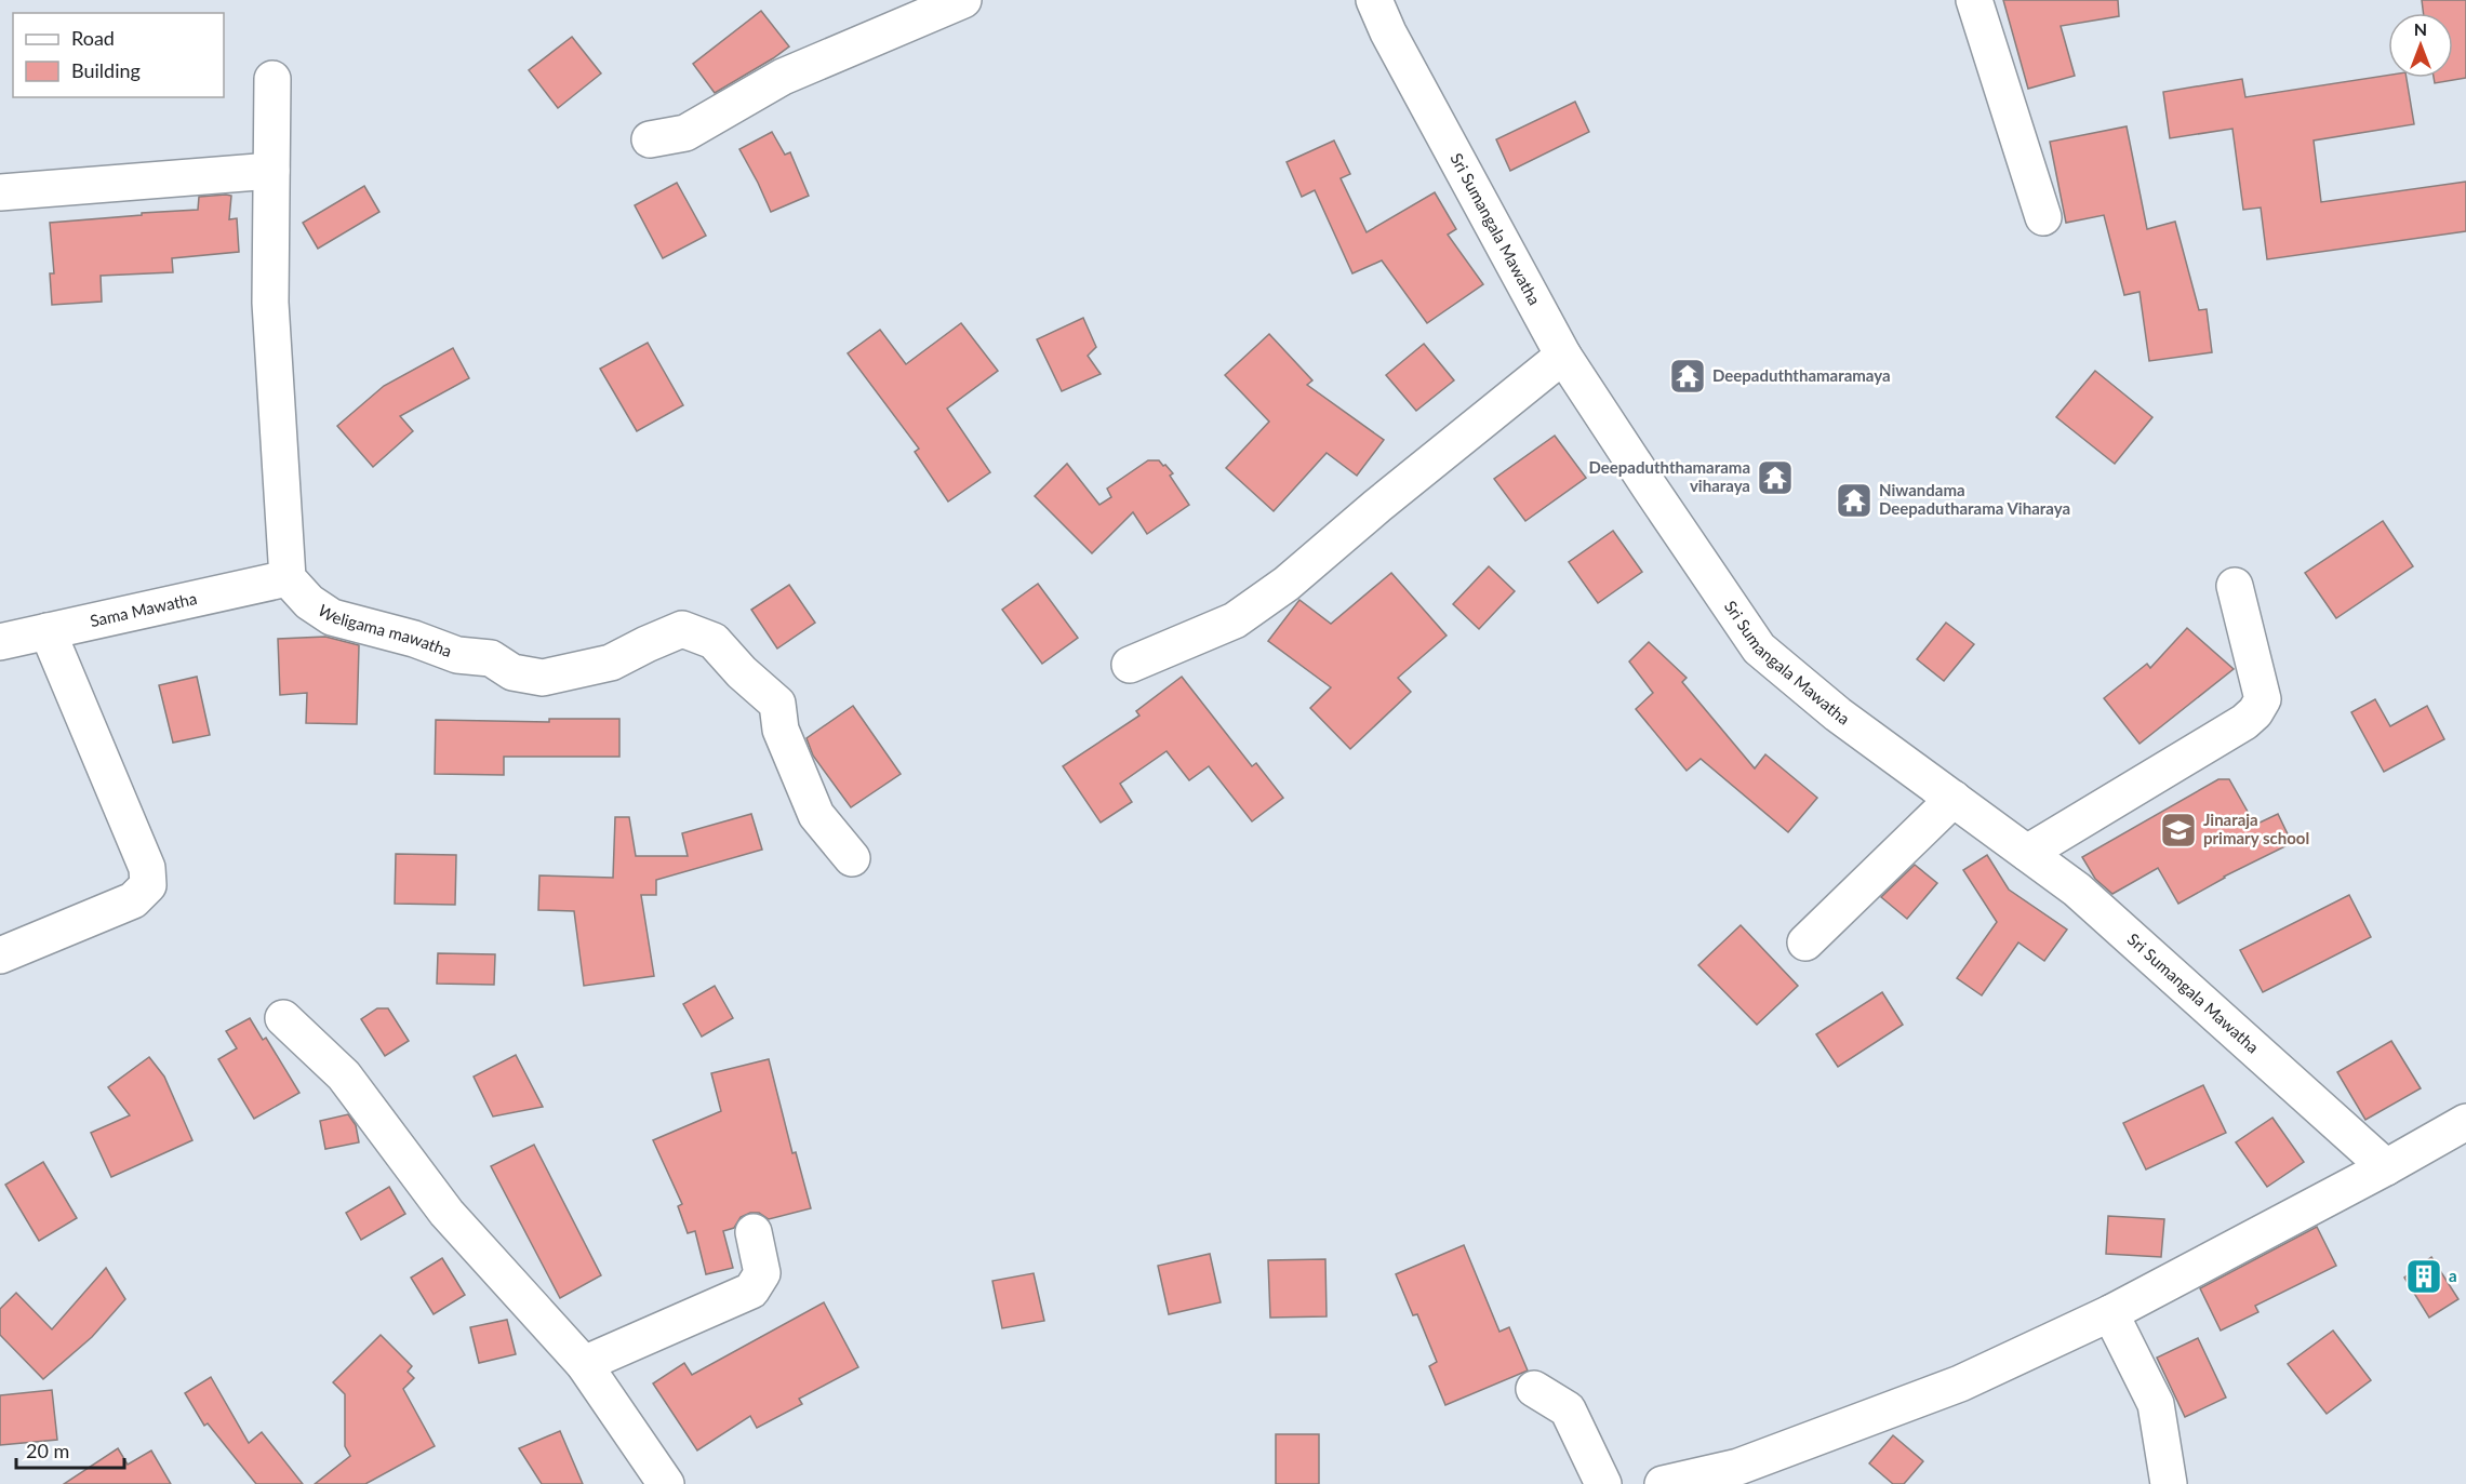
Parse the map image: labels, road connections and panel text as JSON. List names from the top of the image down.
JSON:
{
  "streets": {
    "street": ["Sri Sumangala Mawatha", "Sama Mawatha", "Weligama mawatha"]
  },
  "crossings": [
    ["Sama Mawatha", "Weligama mawatha"]
  ],
  "places": {
    "temple": ["Deepaduththamaramaya", "Deepaduththamarama viharaya", "Niwandama Deepadutharama Viharaya"],
    "school or university": ["Jinaraja primary school"],
    "building": ["a"]
  },
  "legend": ["Road", "Building"],
  "scale_bar": "20 m",
  "north": "top"
}
